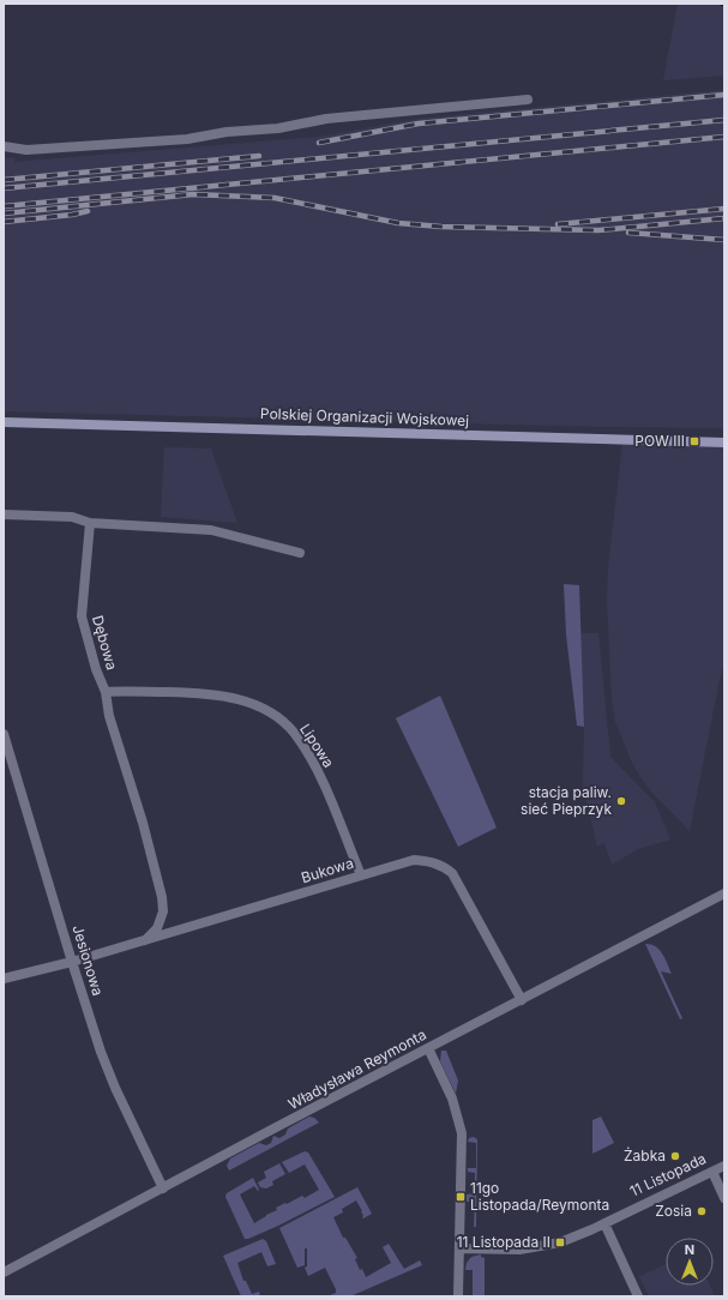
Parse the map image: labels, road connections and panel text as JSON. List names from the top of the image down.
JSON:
{
  "streets": {
    "main road": ["Polskiej Organizacji Wojskowej"],
    "street": [
      "Dębowa",
      "Lipowa",
      "Bukowa",
      "Jesionowa",
      "Władysława Reymonta",
      "11 Listopada"
    ]
  },
  "crossings": [
    ["Dębowa", "Lipowa"],
    ["Dębowa", "Bukowa"],
    ["Lipowa", "Bukowa"],
    ["Bukowa", "Jesionowa"],
    ["Bukowa", "Władysława Reymonta"],
    ["Jesionowa", "Władysława Reymonta"]
  ],
  "places": {
    "transit": ["POW III", "11go Listopada/Reymonta", "11 Listopada II"],
    "other": ["stacja paliw. sieć Pieprzyk", "Żabka", "Zosia"]
  },
  "north": "top"
}
